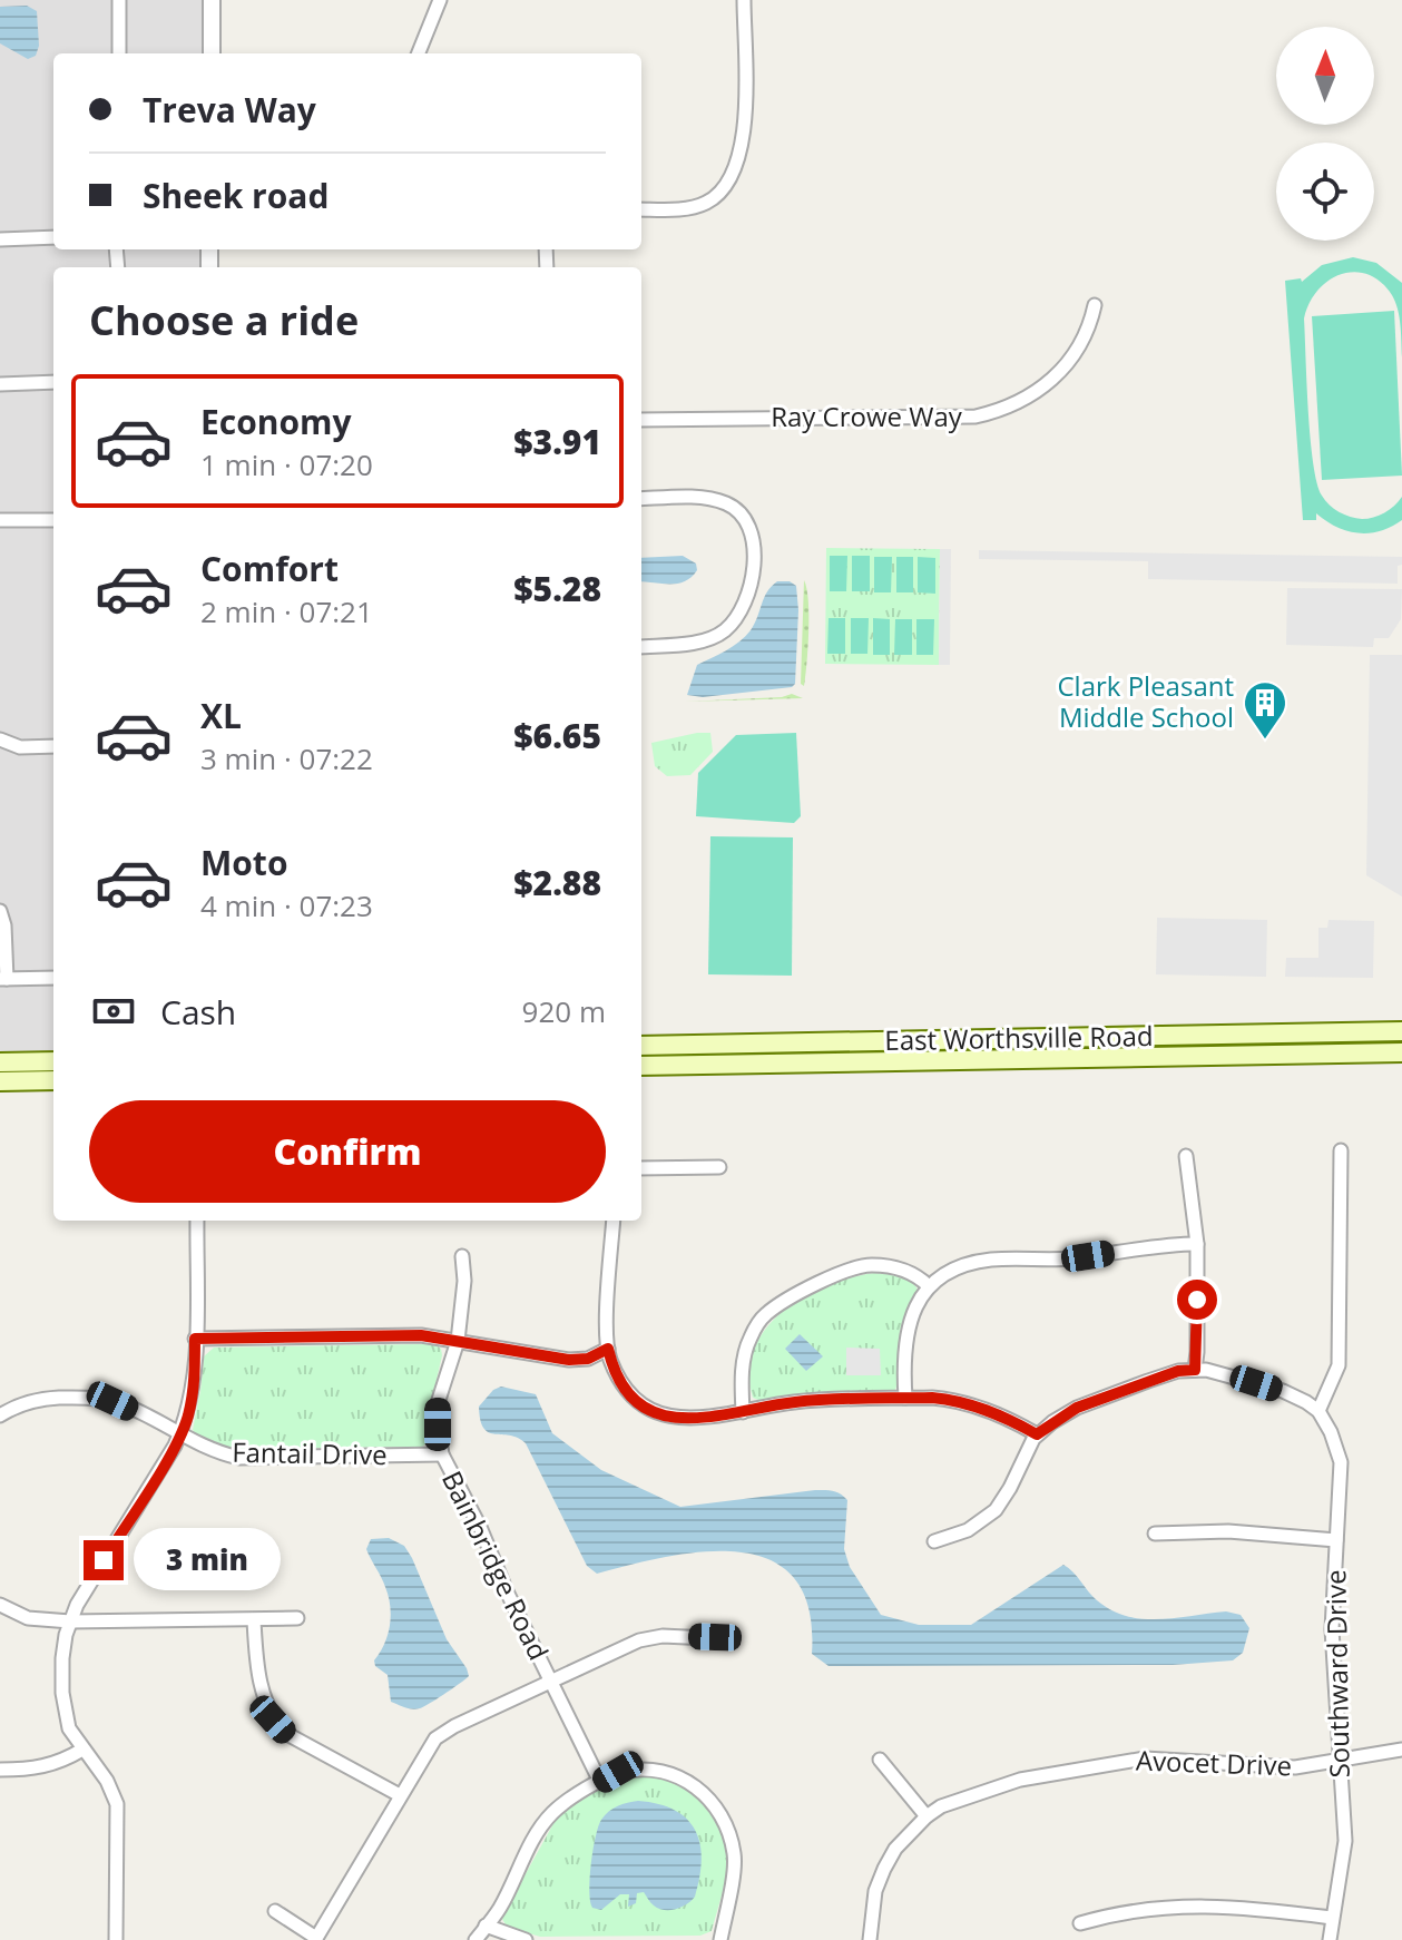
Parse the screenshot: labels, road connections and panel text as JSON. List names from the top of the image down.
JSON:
{
  "streets": {
    "main road": ["East Worthsville Road"],
    "street": [
      "Ray Crowe Way",
      "Fantail Drive",
      "Bainbridge Road",
      "Southward Drive",
      "Avocet Drive"
    ]
  },
  "crossings": [
    ["Fantail Drive", "Bainbridge Road"],
    ["Southward Drive", "Avocet Drive"]
  ],
  "places": {
    "building": ["Clark Pleasant Middle School"]
  },
  "north": "top",
  "page": {
    "banner": ["Treva Way", "Sheek road"],
    "heading": "Choose a ride",
    "list": [
      {
        "name": "Economy",
        "note": "1 min · 07:20",
        "value": "$3.91"
      },
      {
        "name": "Comfort",
        "note": "2 min · 07:21",
        "value": "$5.28"
      },
      {
        "name": "XL",
        "note": "3 min · 07:22",
        "value": "$6.65"
      },
      {
        "name": "Moto",
        "note": "4 min · 07:23",
        "value": "$2.88"
      }
    ],
    "pay": ["Cash", "920 m"],
    "buttons": "Confirm",
    "bubble": "3 min"
  }
}
